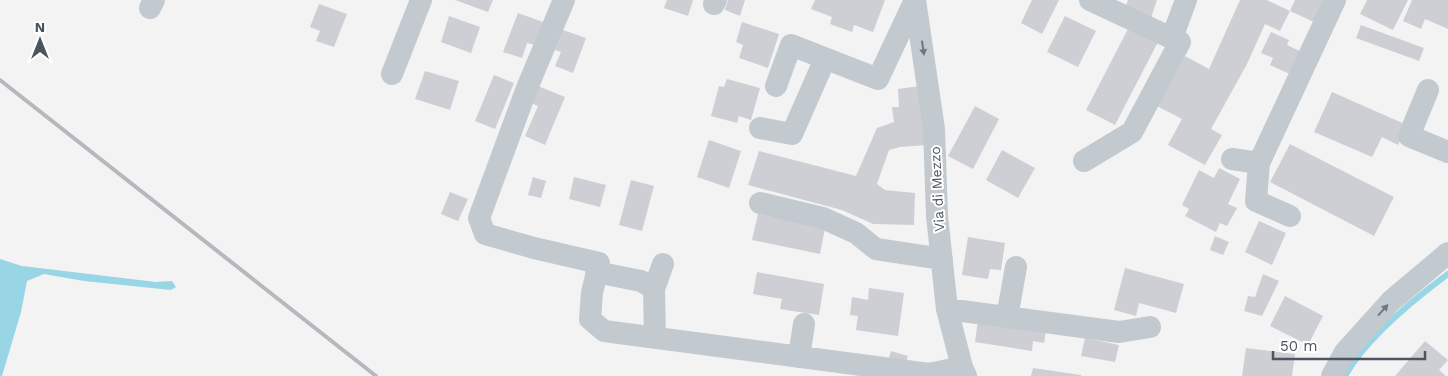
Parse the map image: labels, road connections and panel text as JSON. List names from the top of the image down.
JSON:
{
  "streets": {
    "street": ["Via di Mezzo"]
  },
  "one_way": ["Via di Mezzo"],
  "scale_bar": "50 m",
  "north": "top"
}
